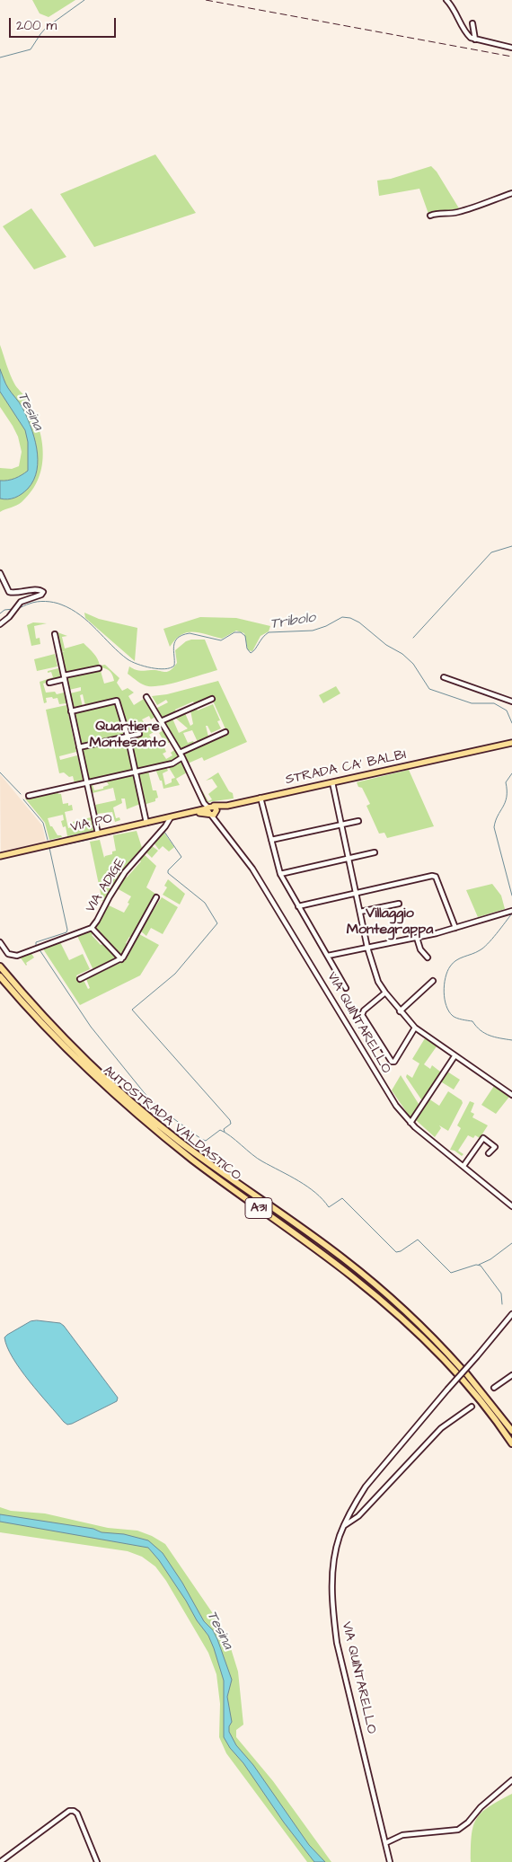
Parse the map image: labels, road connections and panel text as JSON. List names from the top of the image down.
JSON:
{
  "streets": {
    "highway": ["AUTOSTRADA VALDASTICO", "A31"],
    "main road": ["STRADA CA' BALBI", "VIA PO"],
    "street": ["VIA ADIGE", "VIA QUINTARELLO"]
  },
  "crossings": [
    ["STRADA CA' BALBI", "VIA PO"],
    ["STRADA CA' BALBI", "VIA QUINTARELLO"],
    ["VIA PO", "VIA ADIGE"],
    ["VIA PO", "VIA QUINTARELLO"]
  ],
  "districts": ["Quartiere Montesanto", "Villaggio Montegrappa"],
  "water": ["Tesina", "Tribolo"],
  "scale_bar": "200 m"
}
